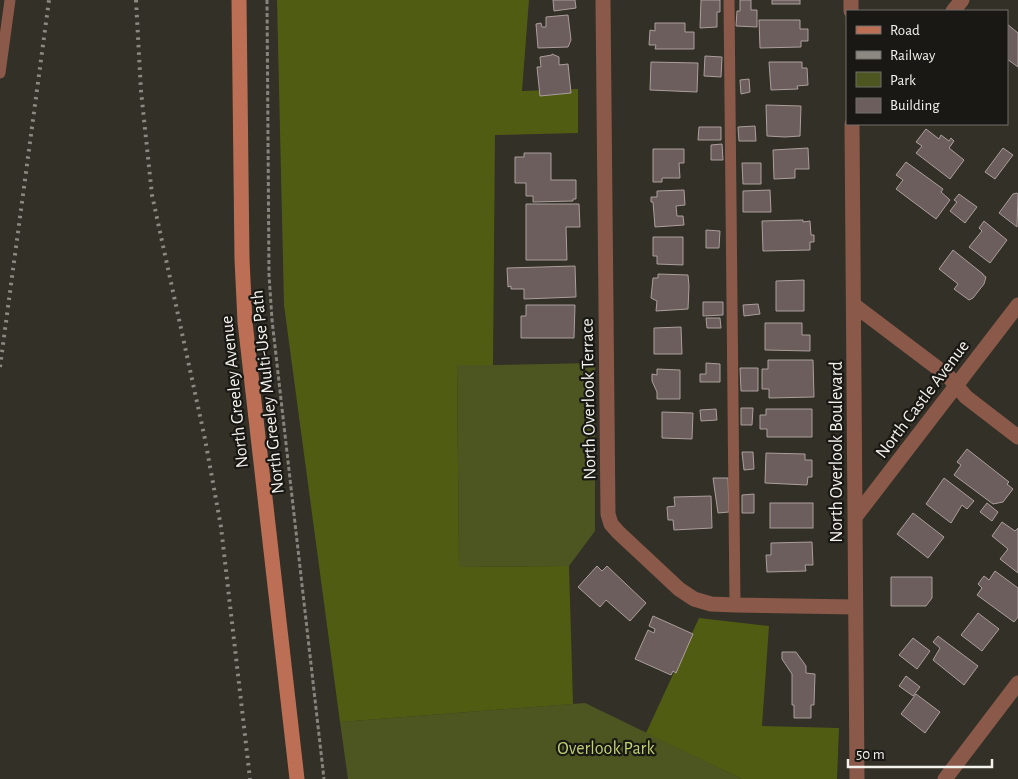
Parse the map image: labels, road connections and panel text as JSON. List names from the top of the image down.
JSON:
{
  "streets": {
    "main road": ["North Greeley Avenue"],
    "street": ["North Overlook Terrace", "North Castle Avenue", "North Overlook Boulevard"],
    "path": ["North Greeley Multi-Use Path"]
  },
  "crossings": [
    ["North Overlook Terrace", "North Overlook Boulevard"],
    ["North Castle Avenue", "North Overlook Boulevard"]
  ],
  "parks": ["Overlook Park"],
  "legend": [
    "Road",
    "Railway",
    "Park",
    "Building"
  ],
  "scale_bar": "50 m"
}
